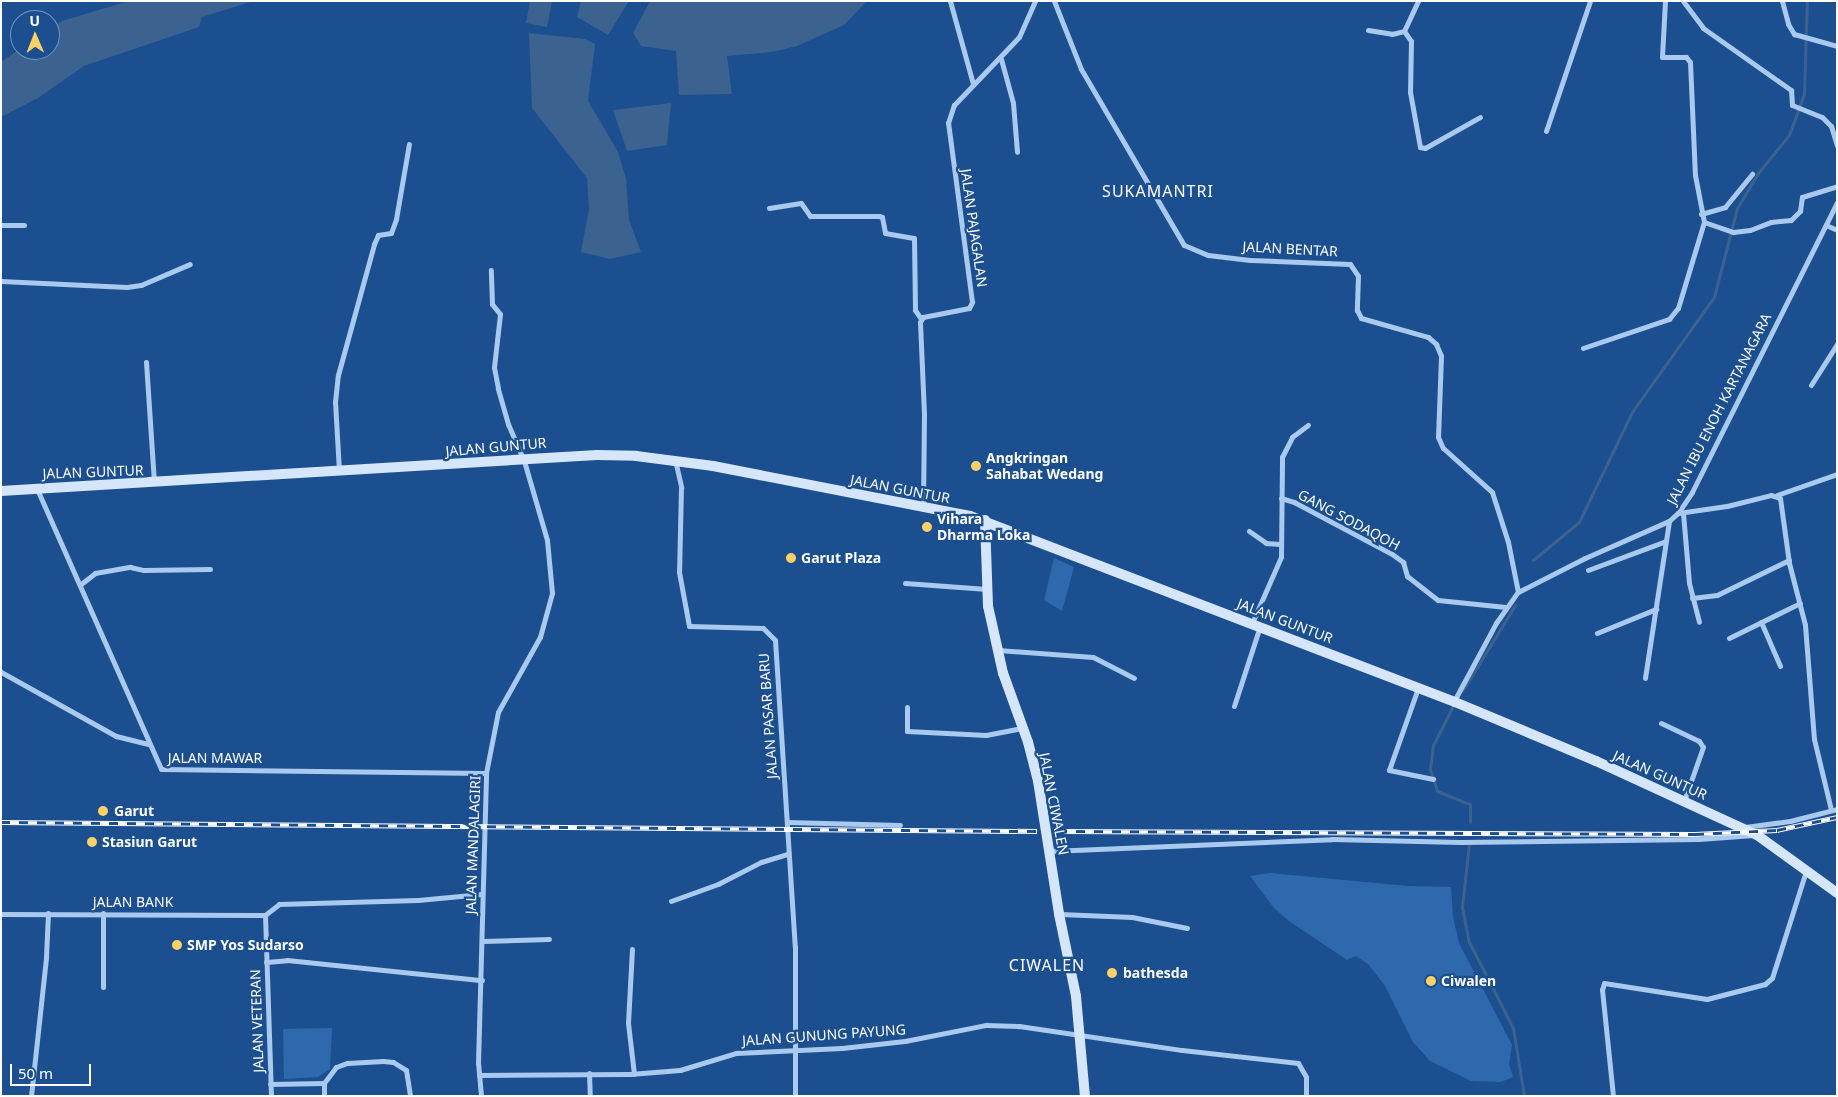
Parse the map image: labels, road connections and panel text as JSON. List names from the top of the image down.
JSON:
{
  "streets": {
    "street": [
      "JALAN PAJAGALAN",
      "JALAN BENTAR",
      "JALAN IBU ENOH KARTANAGARA",
      "JALAN GUNTUR",
      "GANG SODAQOH",
      "JALAN PASAR BARU",
      "JALAN MAWAR",
      "JALAN CIWALEN",
      "JALAN MANDALAGIRI",
      "JALAN BANK",
      "JALAN VETERAN",
      "JALAN GUNUNG PAYUNG"
    ]
  },
  "crossings": [
    ["JALAN BENTAR", "JALAN IBU ENOH KARTANAGARA"],
    ["JALAN IBU ENOH KARTANAGARA", "JALAN GUNTUR"],
    ["JALAN IBU ENOH KARTANAGARA", "GANG SODAQOH"],
    ["JALAN GUNTUR", "JALAN PASAR BARU"],
    ["JALAN GUNTUR", "JALAN MAWAR"],
    ["JALAN GUNTUR", "JALAN CIWALEN"],
    ["JALAN GUNTUR", "JALAN MANDALAGIRI"],
    ["JALAN MAWAR", "JALAN MANDALAGIRI"],
    ["JALAN CIWALEN", "JALAN GUNUNG PAYUNG"],
    ["JALAN MANDALAGIRI", "JALAN GUNUNG PAYUNG"],
    ["JALAN BANK", "JALAN VETERAN"]
  ],
  "districts": ["SUKAMANTRI", "CIWALEN"],
  "places": [
    "Angkringan Sahabat Wedang",
    "Vihara Dharma Loka",
    "Garut Plaza",
    "Garut",
    "Stasiun Garut",
    "SMP Yos Sudarso",
    "bathesda",
    "Ciwalen"
  ],
  "scale_bar": "50 m",
  "north": "top"
}
